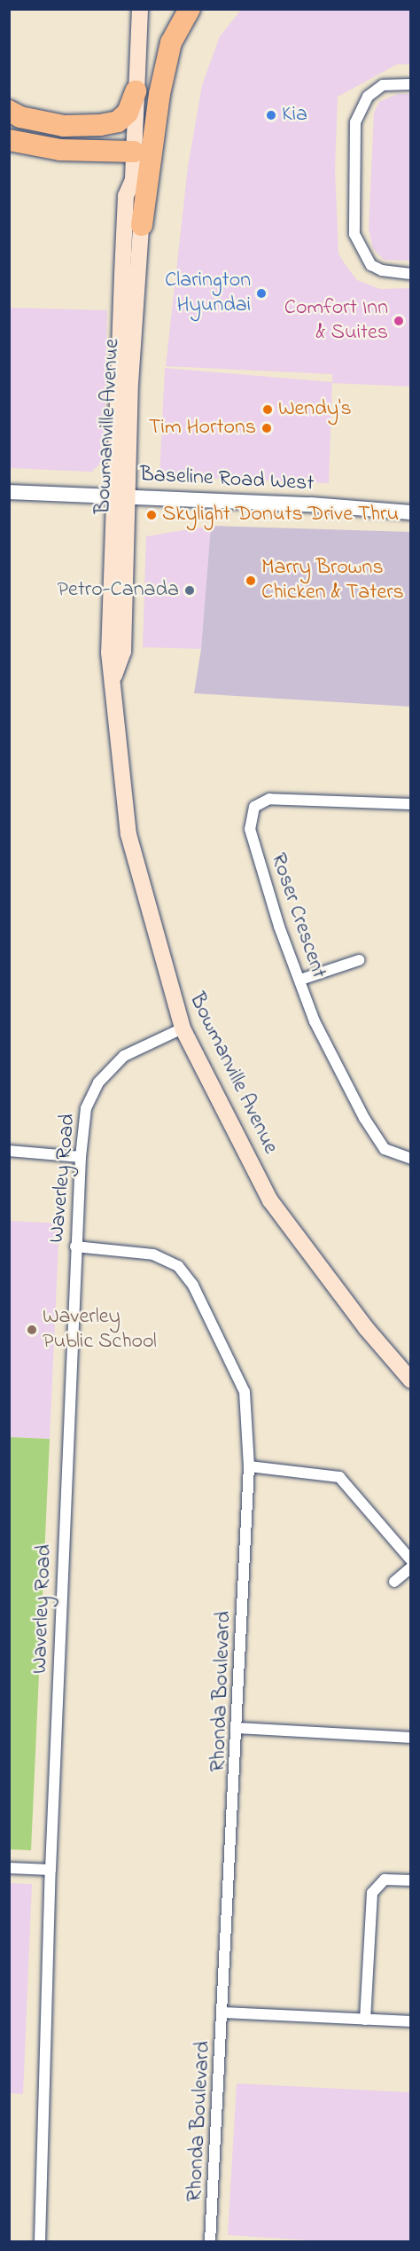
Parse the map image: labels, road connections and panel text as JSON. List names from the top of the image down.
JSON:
{
  "streets": {
    "main road": ["Bowmanville Avenue"],
    "street": [
      "Baseline Road West",
      "Roser Crescent",
      "Waverley Road",
      "Rhonda Boulevard"
    ]
  },
  "crossings": [
    ["Bowmanville Avenue", "Baseline Road West"],
    ["Bowmanville Avenue", "Waverley Road"],
    ["Waverley Road", "Rhonda Boulevard"]
  ],
  "places": [
    "Kia",
    "Clarington Hyundai",
    "Comfort Inn & Suites",
    "Wendy's",
    "Tim Hortons",
    "Skylight Donuts Drive Thru",
    "Marry Browns Chicken & Taters",
    "Petro-Canada",
    "Waverley Public School"
  ]
}
